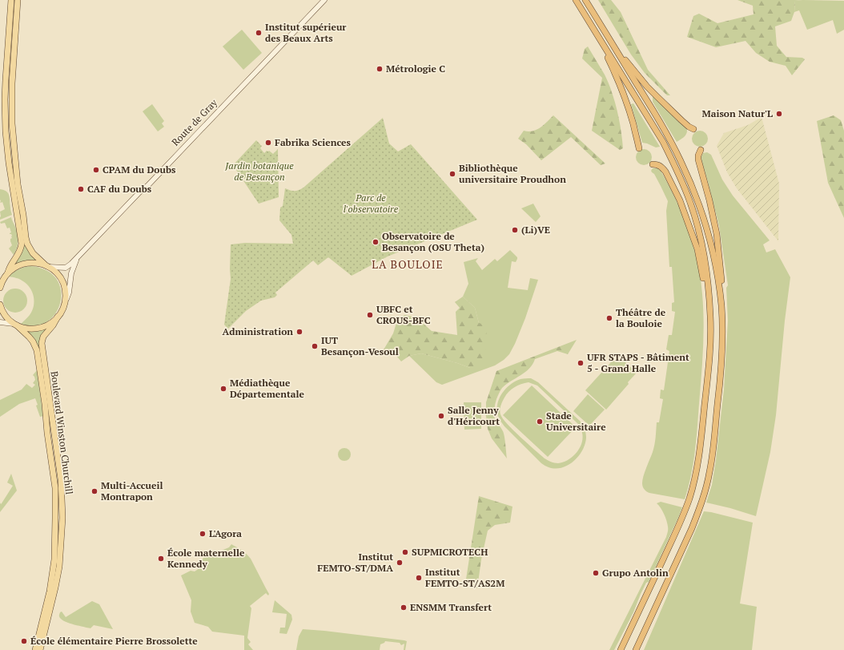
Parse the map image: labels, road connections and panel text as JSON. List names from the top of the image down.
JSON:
{
  "streets": {
    "main road": ["Route de Gray", "Boulevard Winston Churchill"]
  },
  "crossings": [
    ["Route de Gray", "Boulevard Winston Churchill"]
  ],
  "districts": ["LA BOULOIE"],
  "parks": ["Jardin botanique de Besançon", "Parc de l'observatoire"],
  "places": [
    "Institut supérieur des Beaux Arts",
    "Métrologie C",
    "Maison Natur'L",
    "Fabrika Sciences",
    "CPAM du Doubs",
    "Bibliothèque universitaire Proudhon",
    "CAF du Doubs",
    "(Li)VE",
    "Observatoire de Besançon (OSU Theta)",
    "UBFC et CROUS-BFC",
    "Théâtre de la Bouloie",
    "Administration",
    "IUT Besançon-Vesoul",
    "UFR STAPS - Bâtiment 5 - Grand Halle",
    "Médiathèque Départementale",
    "Salle Jenny d'Héricourt",
    "Stade Universitaire",
    "Multi-Accueil Montrapon",
    "L'Agora",
    "SUPMICROTECH",
    "École maternelle Kennedy",
    "Institut FEMTO-ST/DMA",
    "Grupo Antolin",
    "Institut FEMTO-ST/AS2M",
    "ENSMM Transfert",
    "École élémentaire Pierre Brossolette"
  ]
}
